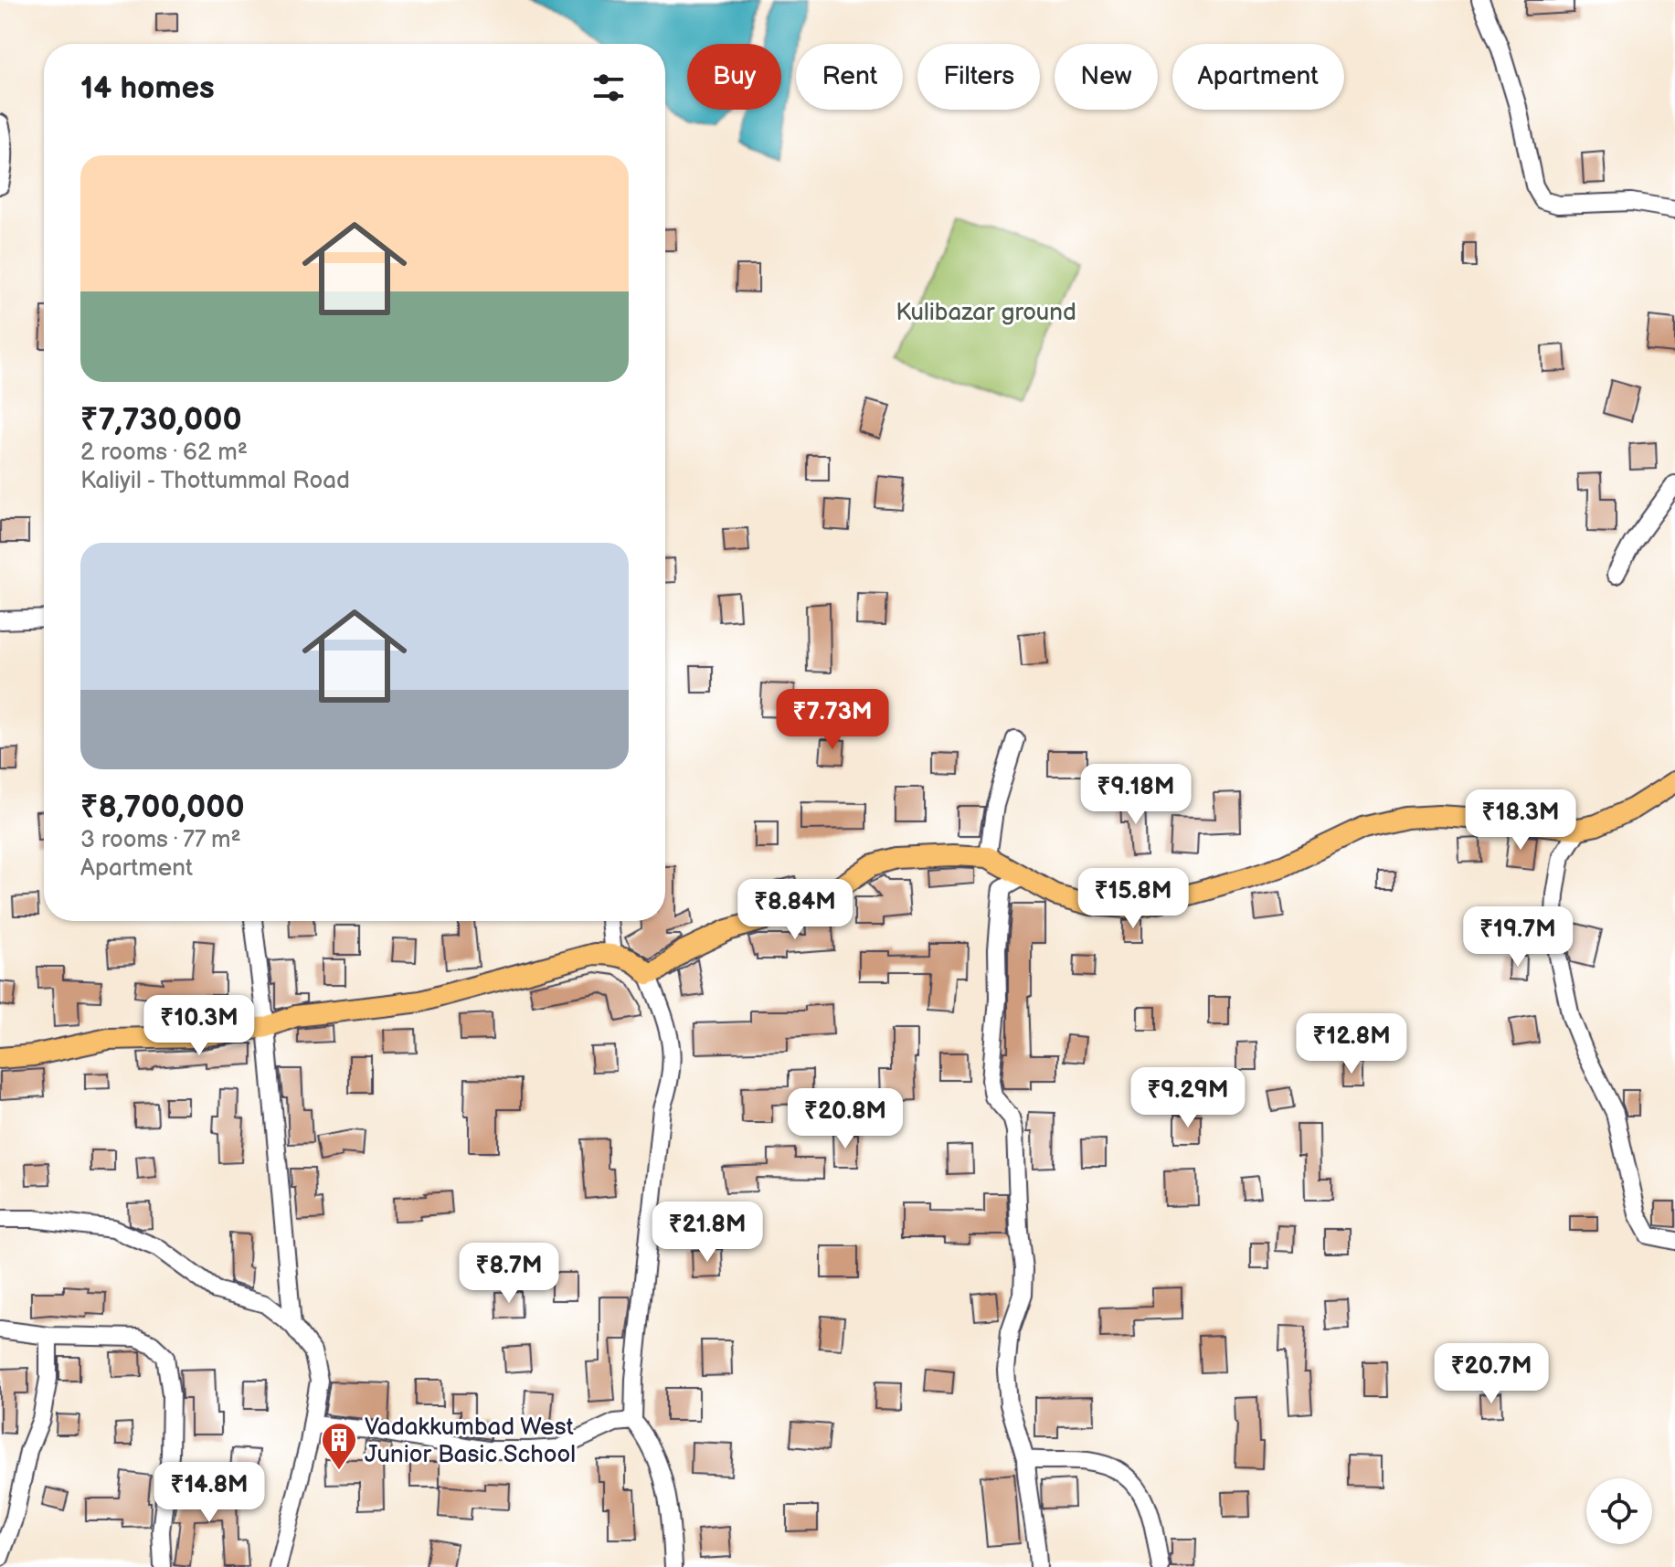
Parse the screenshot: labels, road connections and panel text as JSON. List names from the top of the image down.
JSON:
{
  "parks": ["Kulibazar ground"],
  "places": {
    "building": ["Vadakkumbad West Junior Basic School"]
  },
  "page": {
    "chip": [
      "Buy",
      "Rent",
      "Filters",
      "New",
      "Apartment"
    ],
    "heading": "14 homes",
    "list": [
      {
        "name": "₹7,730,000",
        "note": "2 rooms · 62 m² · Kaliyil - Thottummal Road"
      },
      {
        "name": "₹8,700,000",
        "note": "3 rooms · 77 m² · Apartment"
      }
    ],
    "price": [
      "₹7.73M",
      "₹9.18M",
      "₹18.3M",
      "₹15.8M",
      "₹8.84M",
      "₹19.7M",
      "₹10.3M",
      "₹12.8M",
      "₹9.29M",
      "₹20.8M",
      "₹21.8M",
      "₹8.7M",
      "₹20.7M",
      "₹14.8M"
    ]
  }
}
